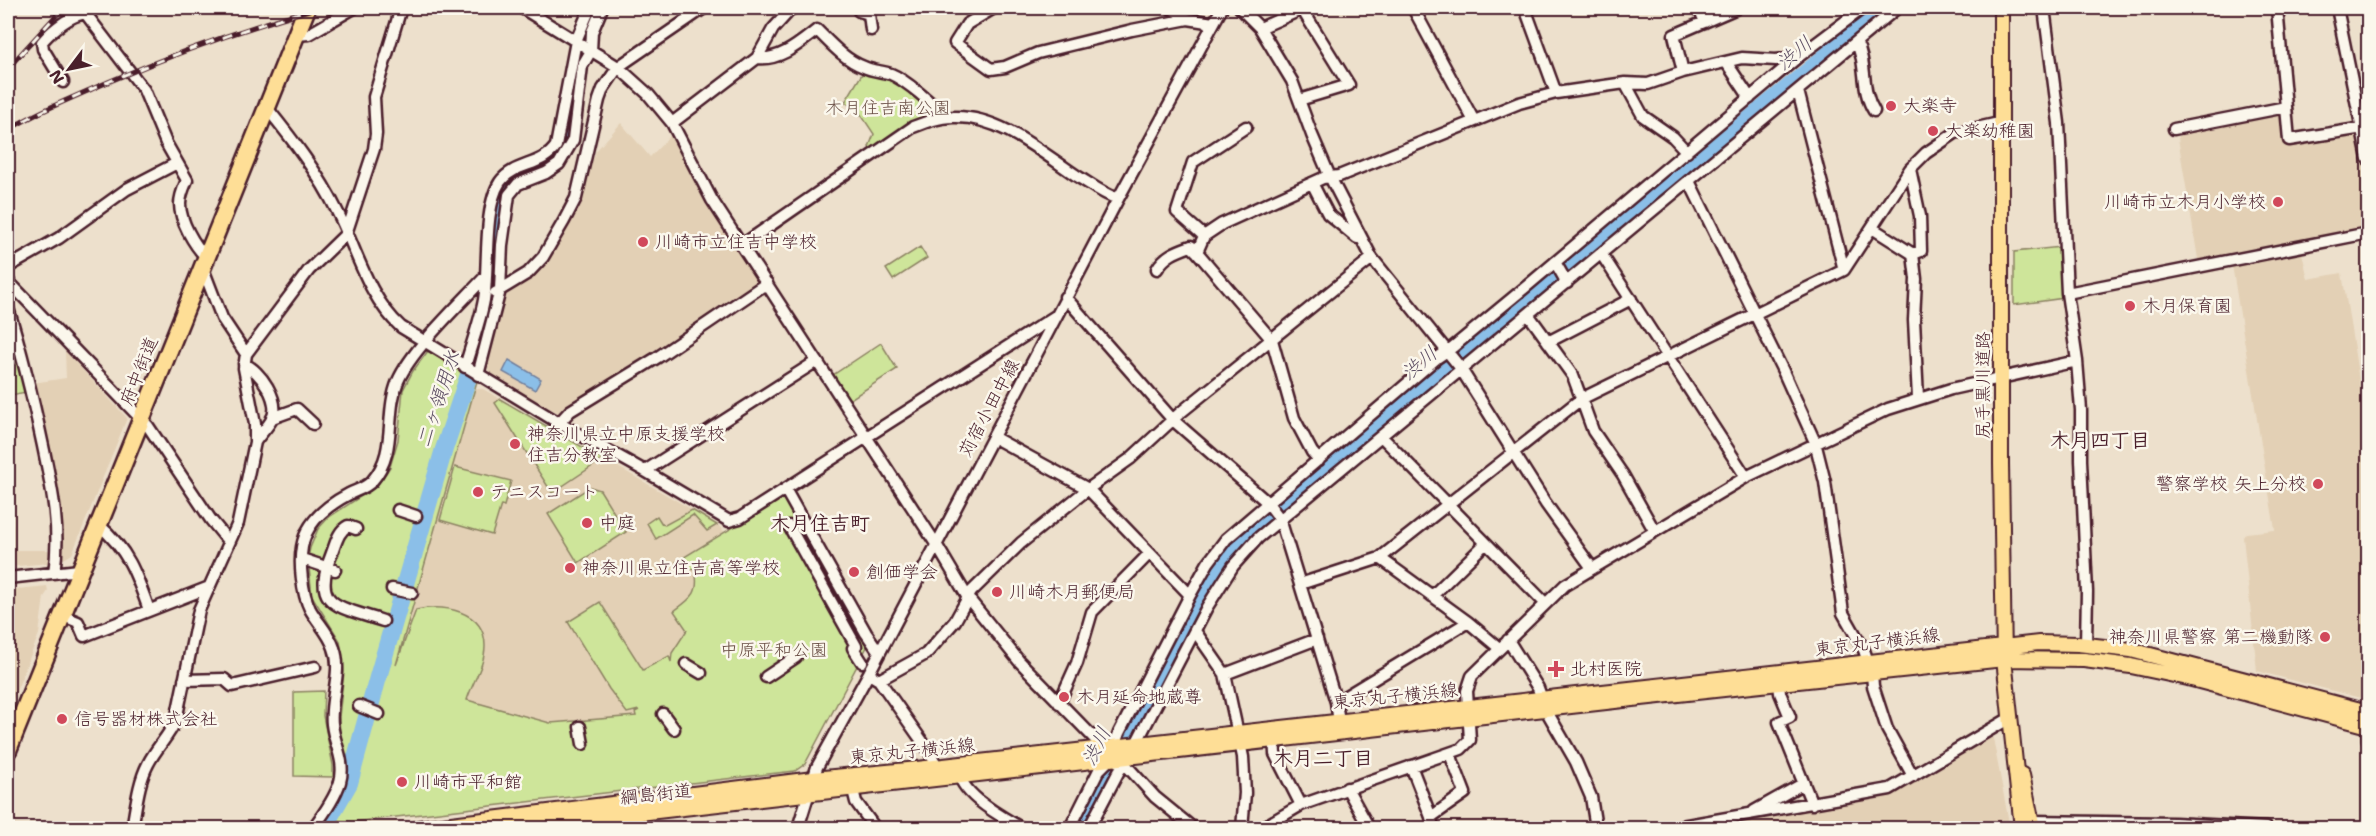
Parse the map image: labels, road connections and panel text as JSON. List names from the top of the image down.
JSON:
{
  "streets": {
    "highway": ["府中街道"],
    "main road": ["尻手黒川道路", "東京丸子横浜線", "綱島街道"],
    "street": ["苅宿小田中線"]
  },
  "crossings": [
    ["尻手黒川道路", "東京丸子横浜線"],
    ["苅宿小田中線", "東京丸子横浜線"],
    ["苅宿小田中線", "綱島街道"],
    ["東京丸子横浜線", "綱島街道"]
  ],
  "districts": ["木月四丁目", "木月住吉町", "木月二丁目"],
  "water": ["渋川", "二ヶ領用水"],
  "parks": ["木月住吉南公園", "中原平和公園"],
  "places": {
    "other": [
      "大楽寺",
      "大楽幼稚園",
      "川崎市立木月小学校",
      "川崎市立住吉中学校",
      "木月保育園",
      "神奈川県立中原支援学校 住吉分教室",
      "警察学校 矢上分校",
      "テニスコート",
      "中庭",
      "神奈川県立住吉高等学校",
      "創価学会",
      "川崎木月郵便局",
      "神奈川県警察 第二機動隊",
      "木月延命地蔵尊",
      "信号器材株式会社",
      "川崎市平和館"
    ],
    "health": ["北村医院"]
  },
  "north": "bottom left"
}
